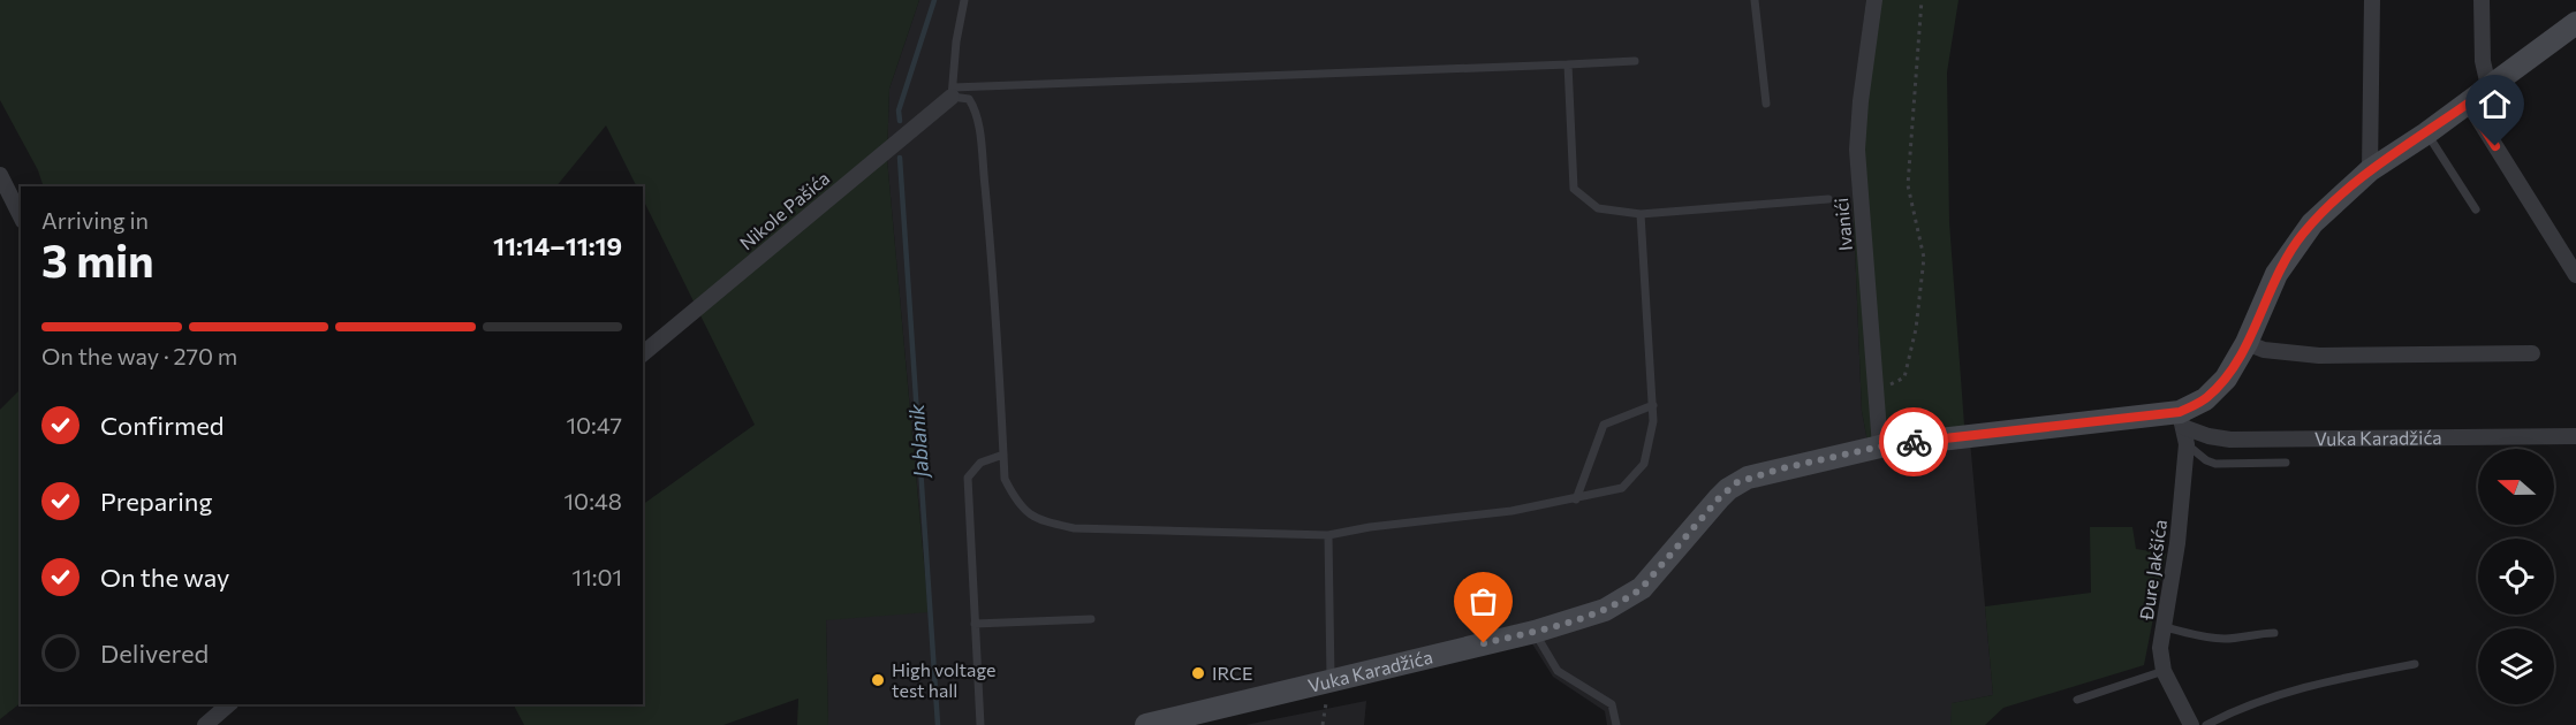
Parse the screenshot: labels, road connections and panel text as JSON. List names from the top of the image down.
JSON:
{
  "streets": {
    "street": [
      "Nikole Pašića",
      "Ivanići",
      "Vuka Karadžića",
      "Đure Jakšića"
    ]
  },
  "crossings": [
    ["Ivanići", "Vuka Karadžića"],
    ["Vuka Karadžića", "Đure Jakšića"]
  ],
  "water": ["Jablanik"],
  "places": ["IRCE", "High voltage test hall"],
  "north": "left",
  "page": {
    "heading": ["3 min", "Arriving in", "11:14–11:19"],
    "bar": "On the way · 270 m",
    "list": [
      ["Confirmed", "10:47"],
      ["Preparing", "10:48"],
      ["On the way", "11:01"],
      "Delivered"
    ]
  }
}
